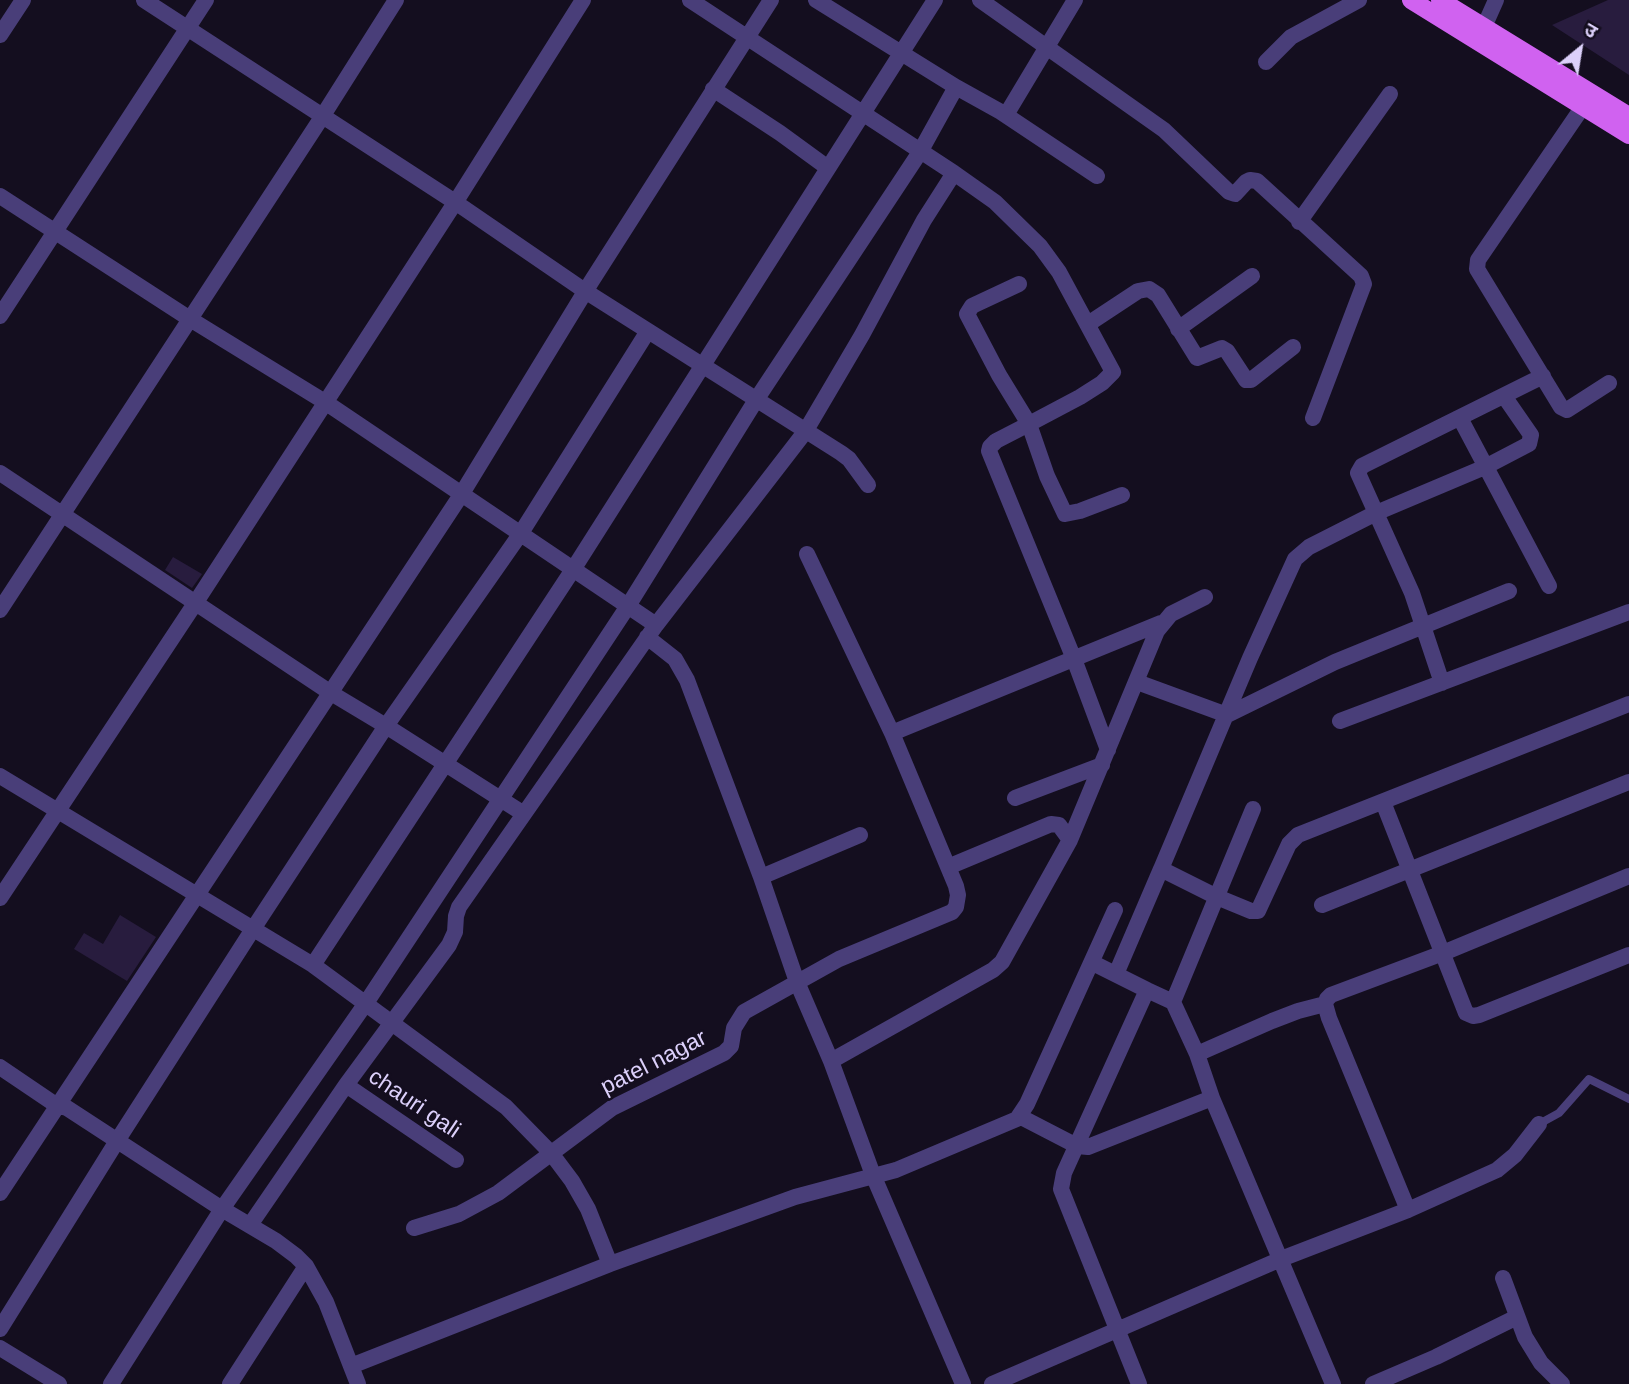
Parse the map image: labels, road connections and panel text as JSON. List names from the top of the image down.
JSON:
{
  "streets": {
    "street": ["patel nagar", "chauri gali"]
  },
  "north": "top right"
}
